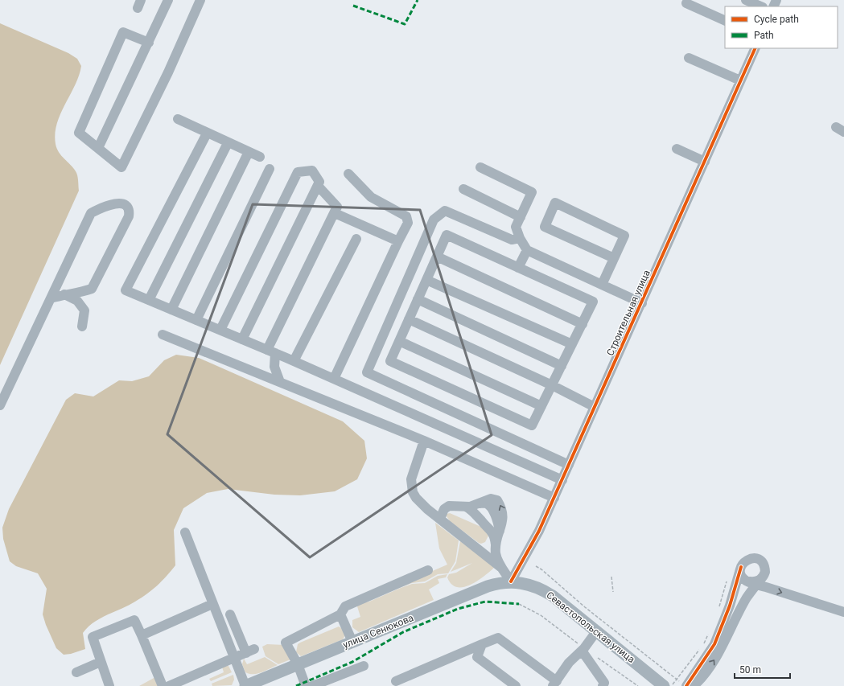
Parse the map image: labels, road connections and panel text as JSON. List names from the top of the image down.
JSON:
{
  "streets": {
    "main road": ["Севастопольская улица", "улица Сенюкова"],
    "street": ["Строительная улица"]
  },
  "crossings": [
    ["Строительная улица", "Севастопольская улица"],
    ["Строительная улица", "улица Сенюкова"],
    ["Севастопольская улица", "улица Сенюкова"]
  ],
  "legend": ["Cycle path", "Path"],
  "scale_bar": "50 m"
}
